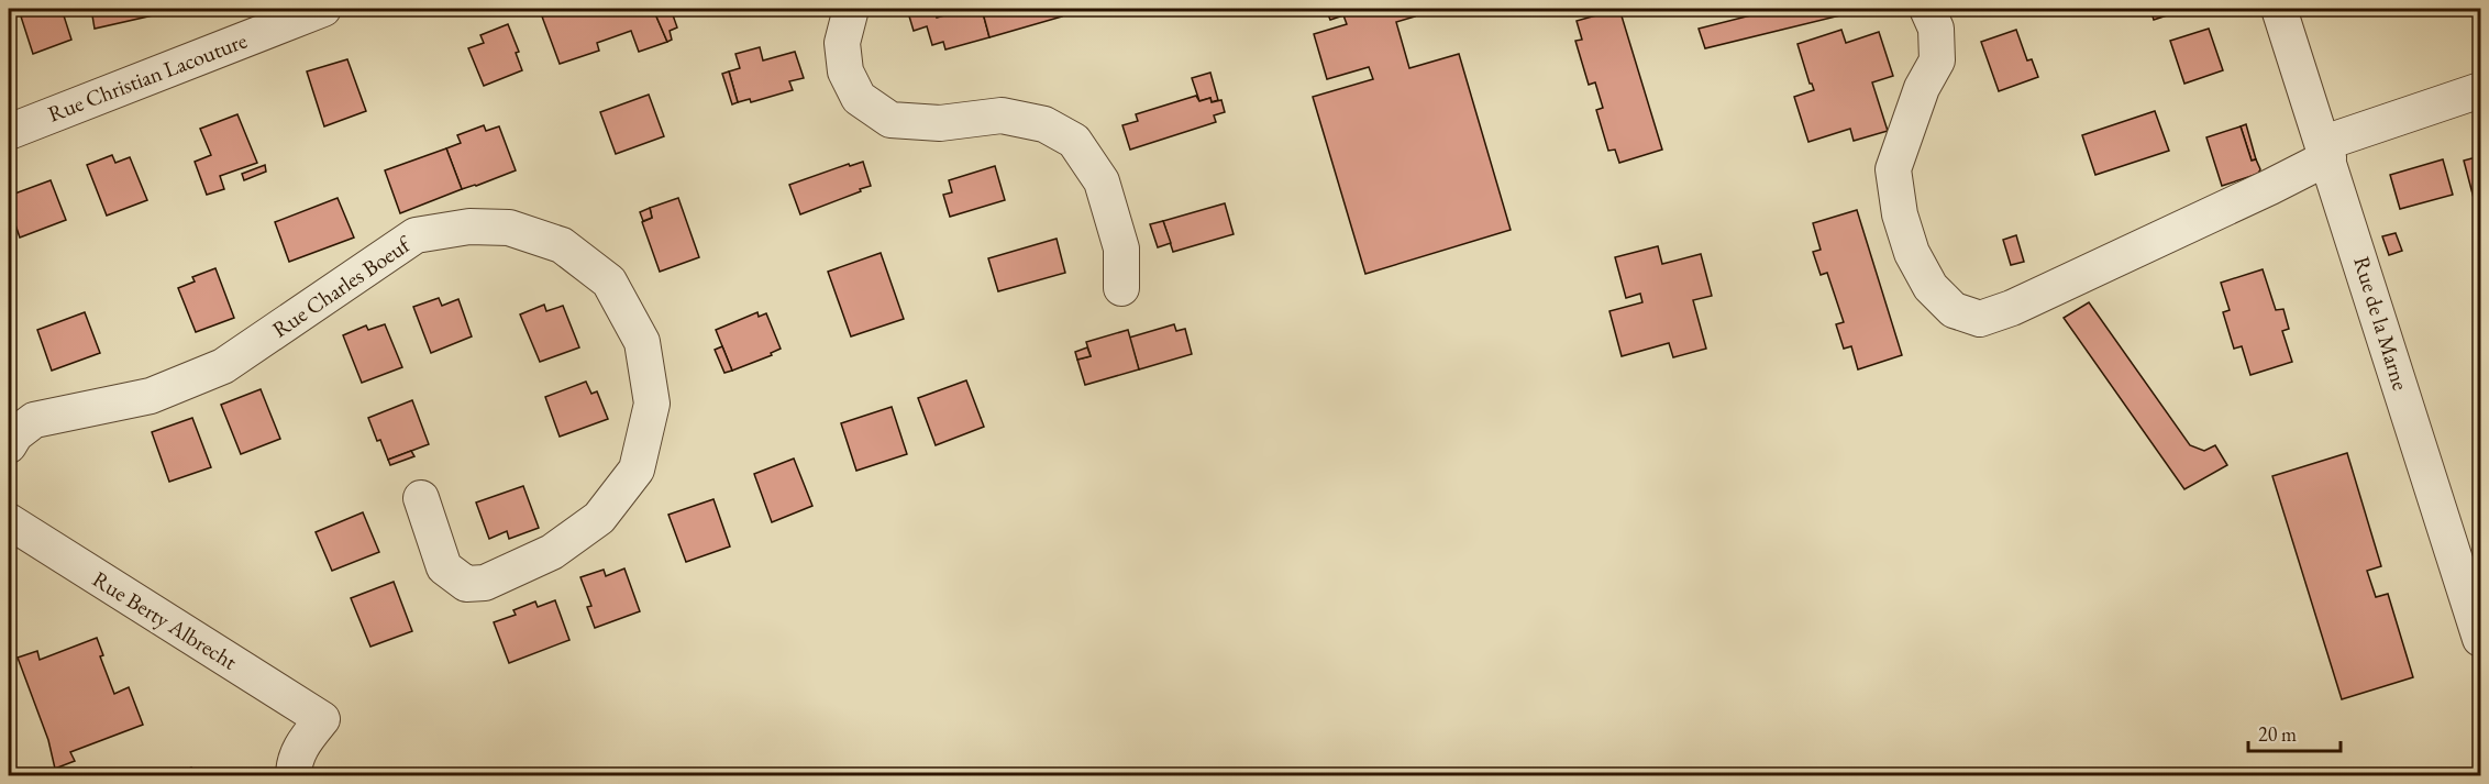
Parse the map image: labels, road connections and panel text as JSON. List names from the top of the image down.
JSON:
{
  "streets": {
    "street": [
      "Rue Christian Lacouture",
      "Rue Charles Boeuf",
      "Rue de la Marne",
      "Rue Berty Albrecht"
    ]
  },
  "scale_bar": "20 m"
}
